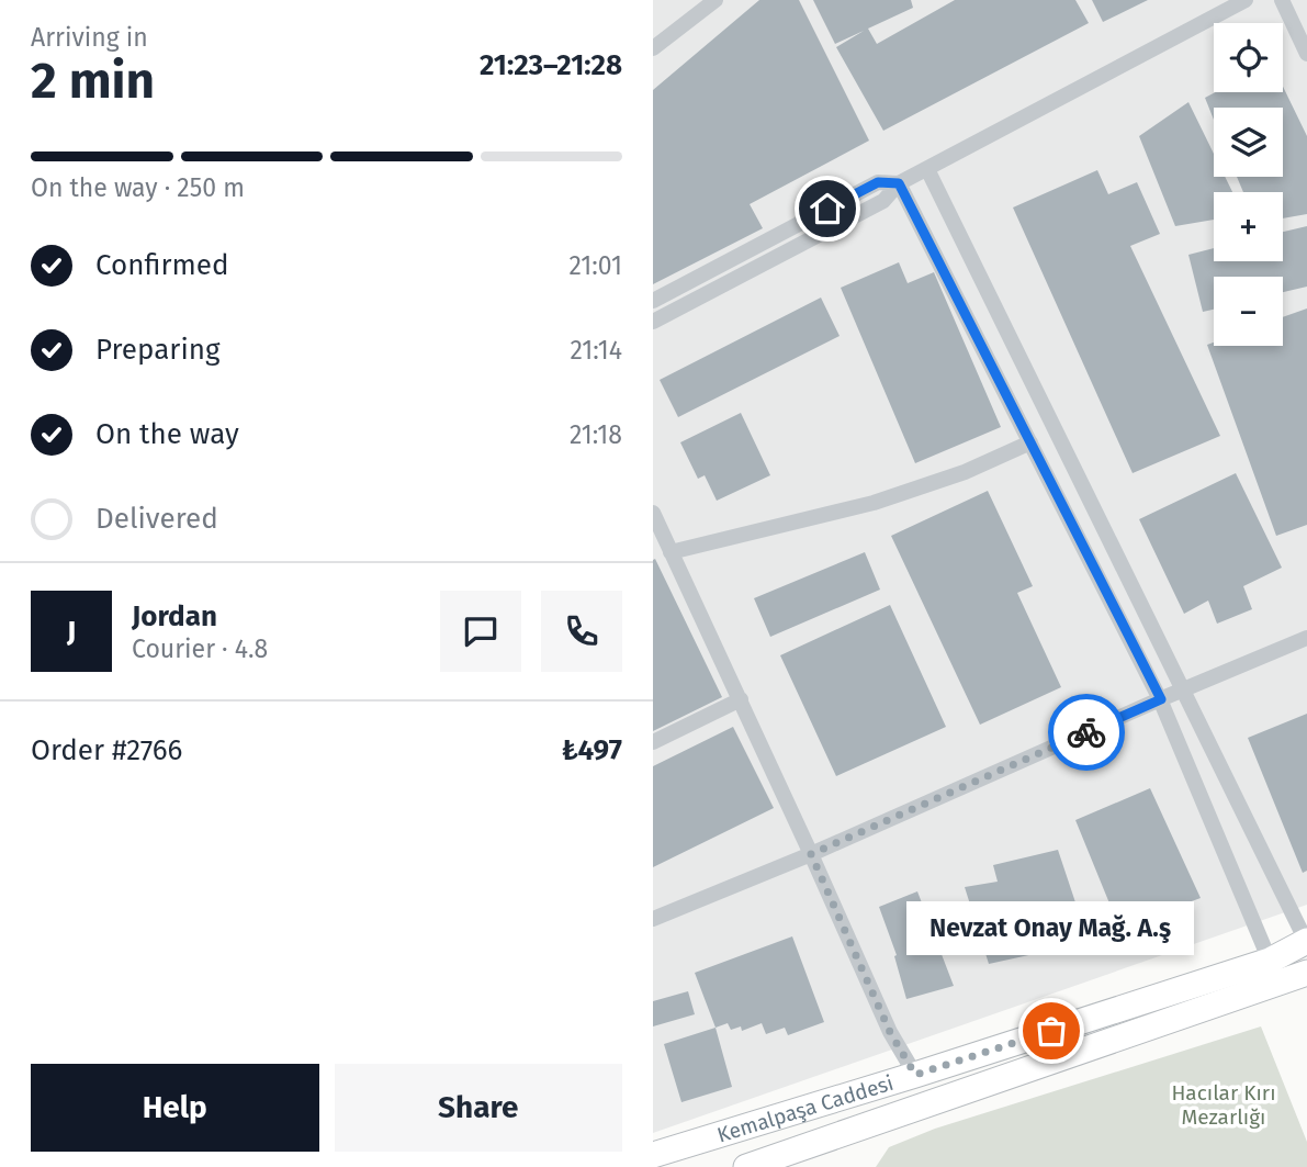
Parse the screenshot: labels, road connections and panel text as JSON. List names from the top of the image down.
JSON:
{
  "streets": {
    "main road": ["Kemalpaşa Caddesi"]
  },
  "parks": ["Hacılar Kırı Mezarlığı"],
  "places": ["Nevzat Onay Mağ. A.ş"],
  "page": {
    "heading": ["2 min", "Arriving in", "21:23–21:28"],
    "panel": [
      "Jordan",
      "Courier · 4.8",
      "Order #2766",
      "₺497"
    ],
    "map_buttons": ["+", "−"],
    "bar": "On the way · 250 m",
    "list": [
      ["Confirmed", "21:01"],
      ["Preparing", "21:14"],
      ["On the way", "21:18"],
      "Delivered"
    ],
    "round": "J",
    "bubble": "Nevzat Onay Mağ. A.ş",
    "buttons": ["Help", "Share"]
  }
}
